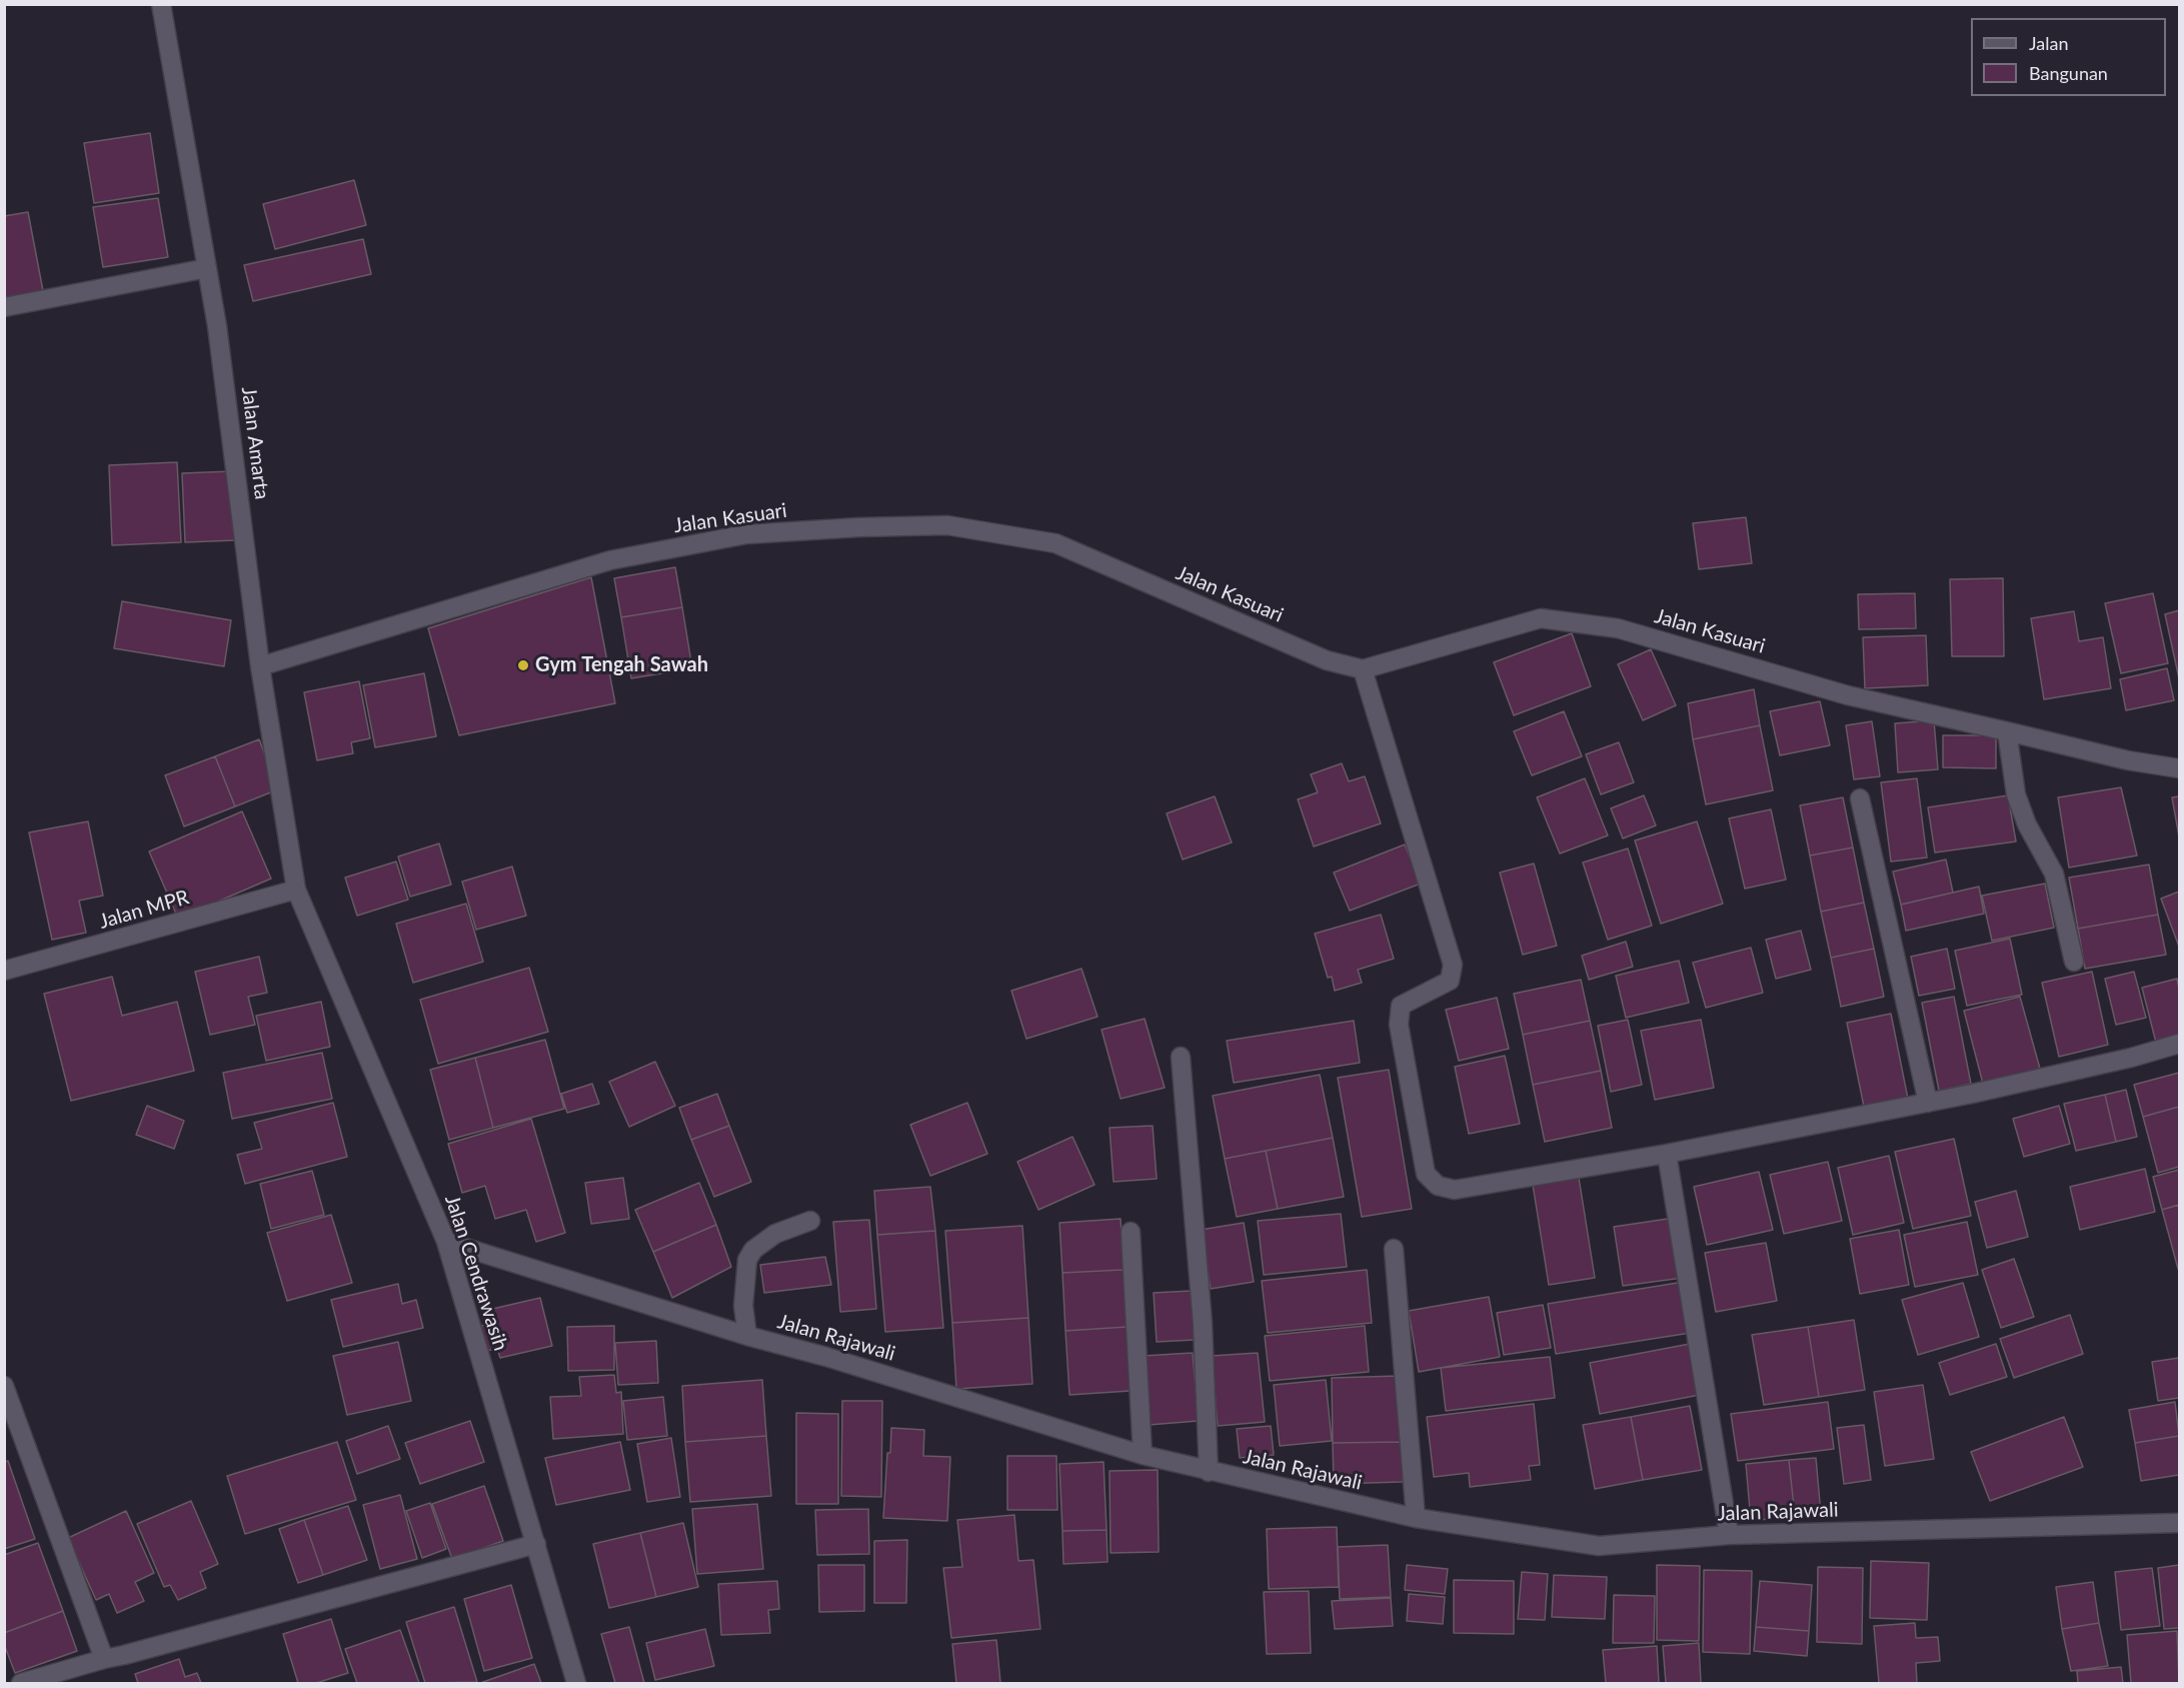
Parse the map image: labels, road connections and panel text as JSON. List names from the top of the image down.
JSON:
{
  "streets": {
    "street": [
      "Jalan Amarta",
      "Jalan Kasuari",
      "Jalan MPR",
      "Jalan Cendrawasih",
      "Jalan Rajawali"
    ]
  },
  "crossings": [
    ["Jalan Amarta", "Jalan Kasuari"],
    ["Jalan Amarta", "Jalan MPR"],
    ["Jalan Amarta", "Jalan Cendrawasih"],
    ["Jalan MPR", "Jalan Cendrawasih"],
    ["Jalan Cendrawasih", "Jalan Rajawali"]
  ],
  "places": ["Gym Tengah Sawah"],
  "legend": ["Jalan", "Bangunan"]
}
